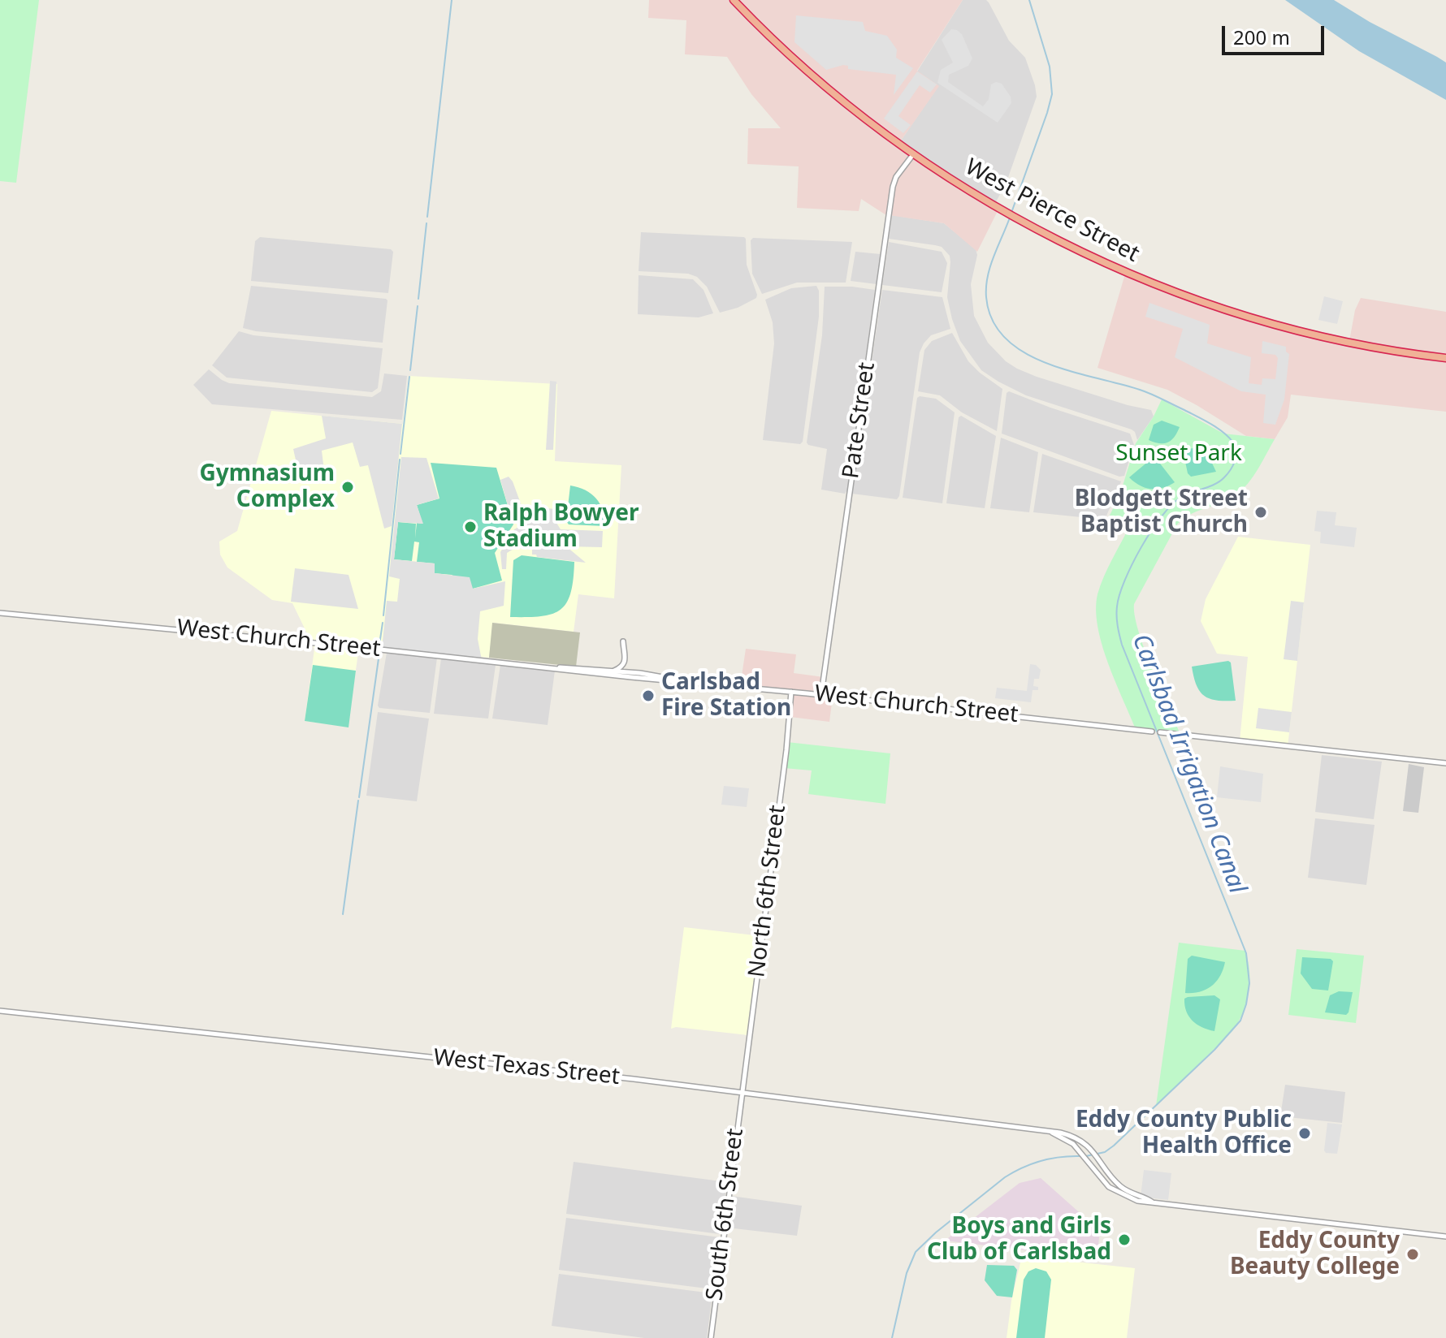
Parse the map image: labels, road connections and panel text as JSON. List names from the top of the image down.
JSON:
{
  "streets": {
    "highway": ["West Pierce Street"],
    "street": [
      "Pate Street",
      "West Church Street",
      "North 6th Street",
      "West Texas Street",
      "South 6th Street"
    ]
  },
  "crossings": [
    ["West Pierce Street", "Pate Street"],
    ["Pate Street", "West Church Street"],
    ["West Church Street", "North 6th Street"],
    ["North 6th Street", "West Texas Street"],
    ["North 6th Street", "South 6th Street"],
    ["West Texas Street", "South 6th Street"]
  ],
  "water": ["Carlsbad Irrigation Canal"],
  "parks": ["Sunset Park"],
  "places": [
    "Gymnasium Complex",
    "Blodgett Street Baptist Church",
    "Ralph Bowyer Stadium",
    "Carlsbad Fire Station",
    "Eddy County Public Health Office",
    "Boys and Girls Club of Carlsbad",
    "Eddy County Beauty College"
  ],
  "scale_bar": "200 m"
}
